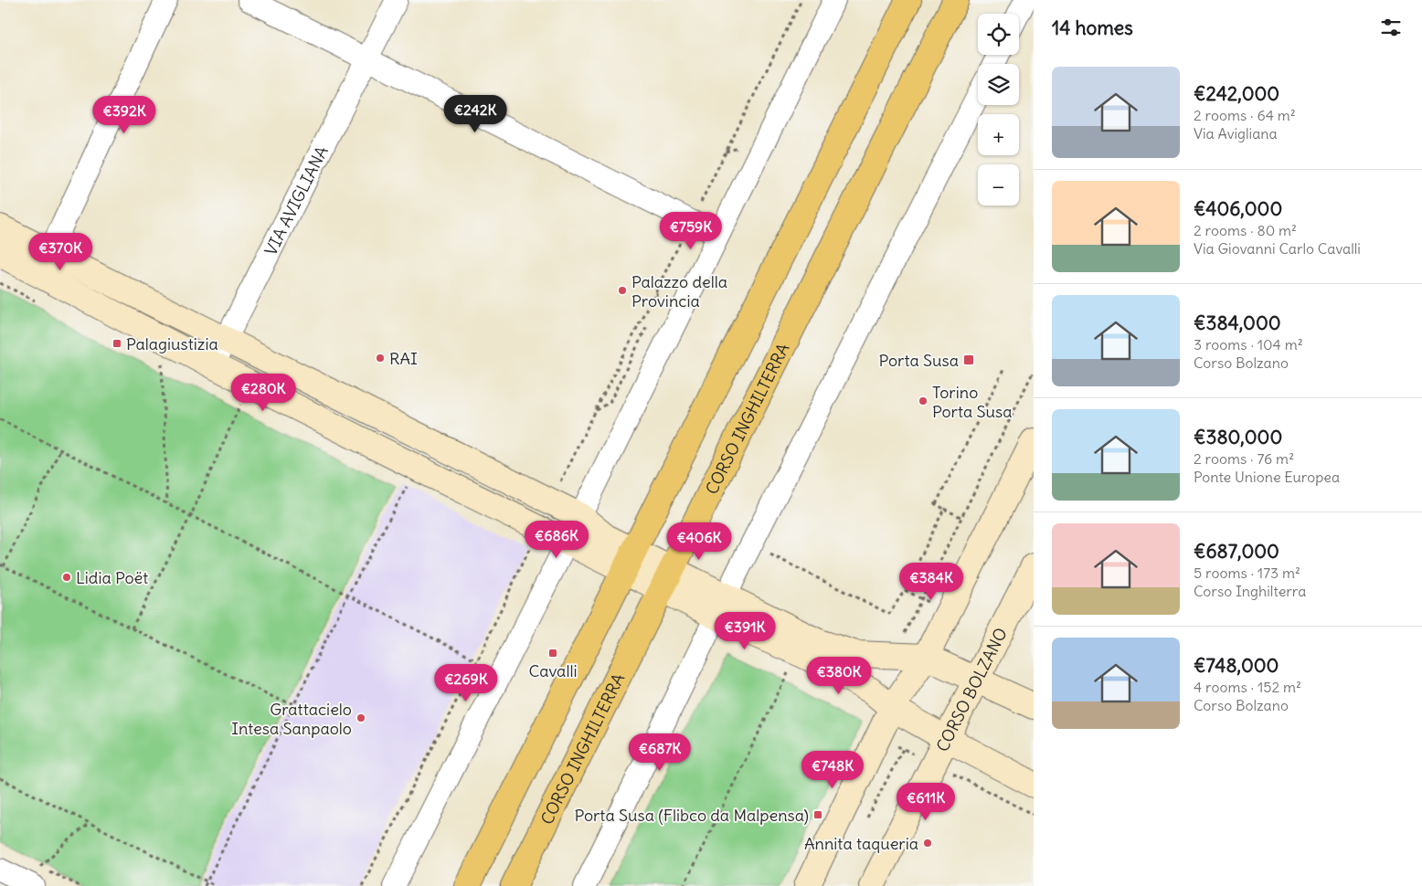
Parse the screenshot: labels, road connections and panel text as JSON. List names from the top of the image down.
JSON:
{
  "streets": {
    "main road": ["CORSO INGHILTERRA"],
    "street": ["VIA AVIGLIANA", "CORSO BOLZANO"]
  },
  "places": {
    "other": [
      "Palazzo della Provincia",
      "RAI",
      "Torino Porta Susa",
      "Lidia Poët",
      "Grattacielo Intesa Sanpaolo",
      "Annita taqueria"
    ],
    "transit": [
      "Palagiustizia",
      "Porta Susa",
      "Cavalli",
      "Porta Susa (Flibco da Malpensa)"
    ]
  },
  "page": {
    "heading": "14 homes",
    "map_buttons": ["+", "−"],
    "list": [
      {
        "name": "€242,000",
        "note": "2 rooms · 64 m² · Via Avigliana"
      },
      {
        "name": "€406,000",
        "note": "2 rooms · 80 m² · Via Giovanni Carlo Cavalli"
      },
      {
        "name": "€384,000",
        "note": "3 rooms · 104 m² · Corso Bolzano"
      },
      {
        "name": "€380,000",
        "note": "2 rooms · 76 m² · Ponte Unione Europea"
      },
      {
        "name": "€687,000",
        "note": "5 rooms · 173 m² · Corso Inghilterra"
      },
      {
        "name": "€748,000",
        "note": "4 rooms · 152 m² · Corso Bolzano"
      }
    ],
    "price": [
      "€242K",
      "€392K",
      "€759K",
      "€370K",
      "€280K",
      "€686K",
      "€406K",
      "€384K",
      "€391K",
      "€380K",
      "€269K",
      "€687K",
      "€748K",
      "€611K"
    ]
  }
}
